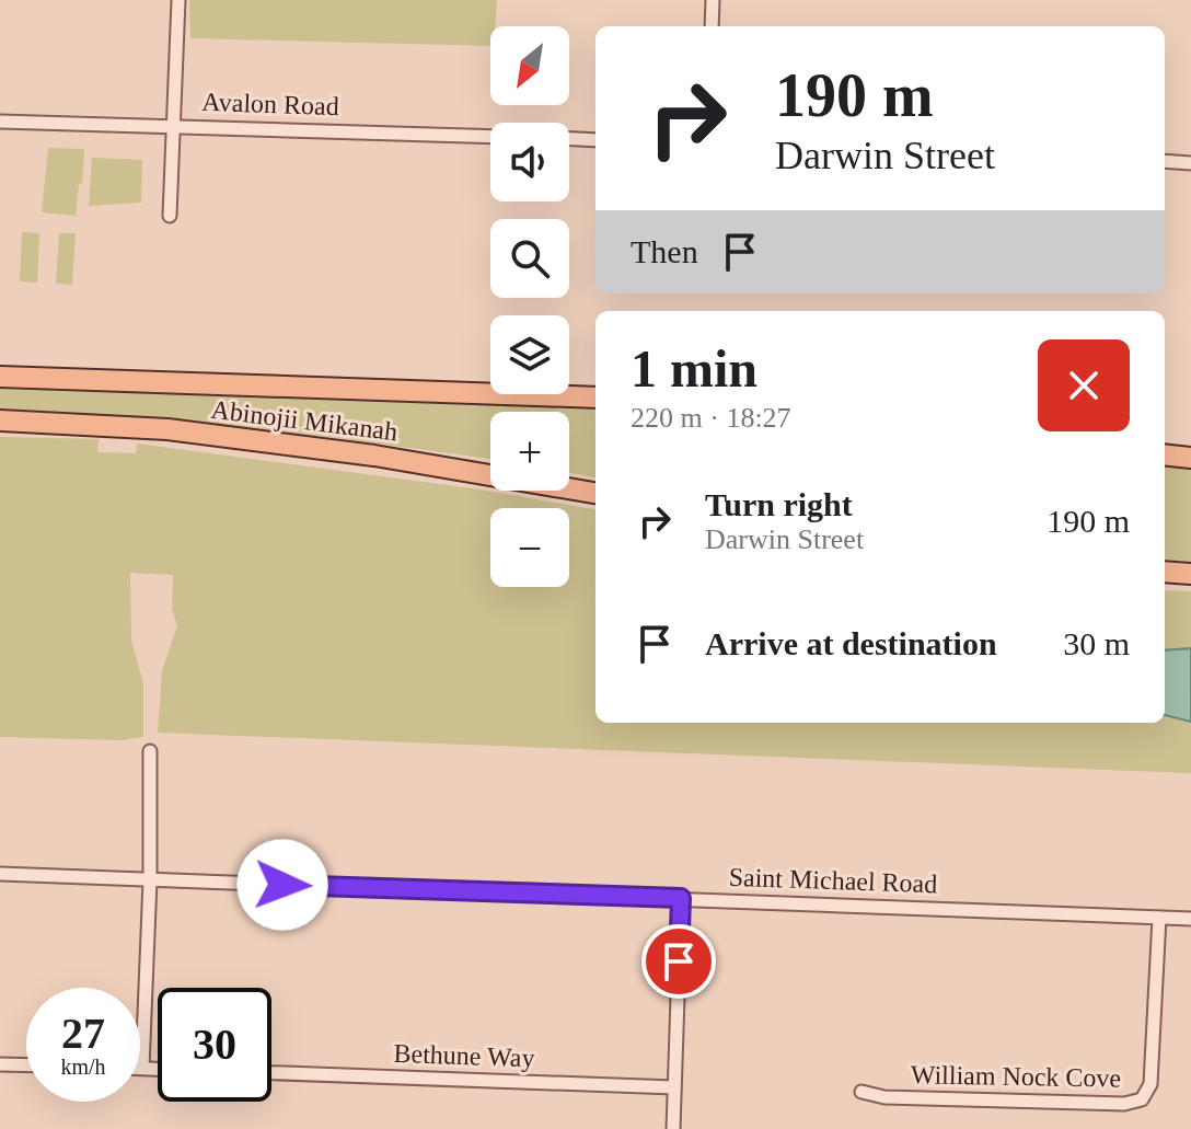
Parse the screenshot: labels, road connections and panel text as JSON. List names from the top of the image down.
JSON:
{
  "streets": {
    "main road": ["Abinojii Mikanah"],
    "street": [
      "Avalon Road",
      "Saint Michael Road",
      "Bethune Way",
      "William Nock Cove"
    ]
  },
  "crossings": [
    ["Saint Michael Road", "William Nock Cove"]
  ],
  "north": "bottom left",
  "page": {
    "map_buttons": ["+", "−"],
    "turn": ["190 m", "Darwin Street"],
    "then": "Then",
    "heading": ["1 min", "220 m · 18:27"],
    "list": [
      {
        "name": "Turn right",
        "note": "Darwin Street",
        "value": "190 m"
      },
      {
        "name": "Arrive at destination",
        "value": "30 m"
      }
    ],
    "speed": "27 km/h",
    "limit": "30"
  }
}
